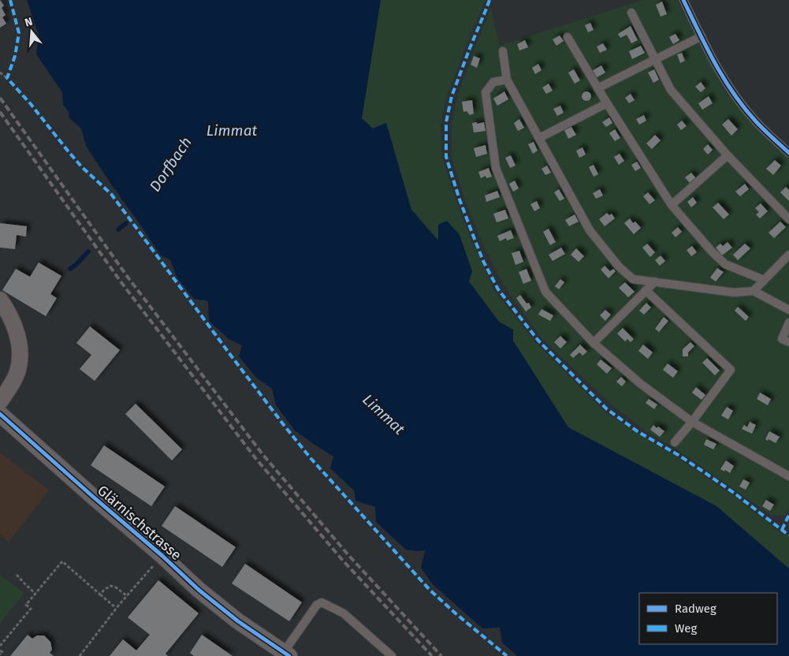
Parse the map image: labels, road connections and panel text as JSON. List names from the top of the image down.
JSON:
{
  "streets": {
    "street": ["Glärnischstrasse"]
  },
  "water": ["Limmat", "Dorfbach"],
  "legend": ["Radweg", "Weg"],
  "north": "top"
}
